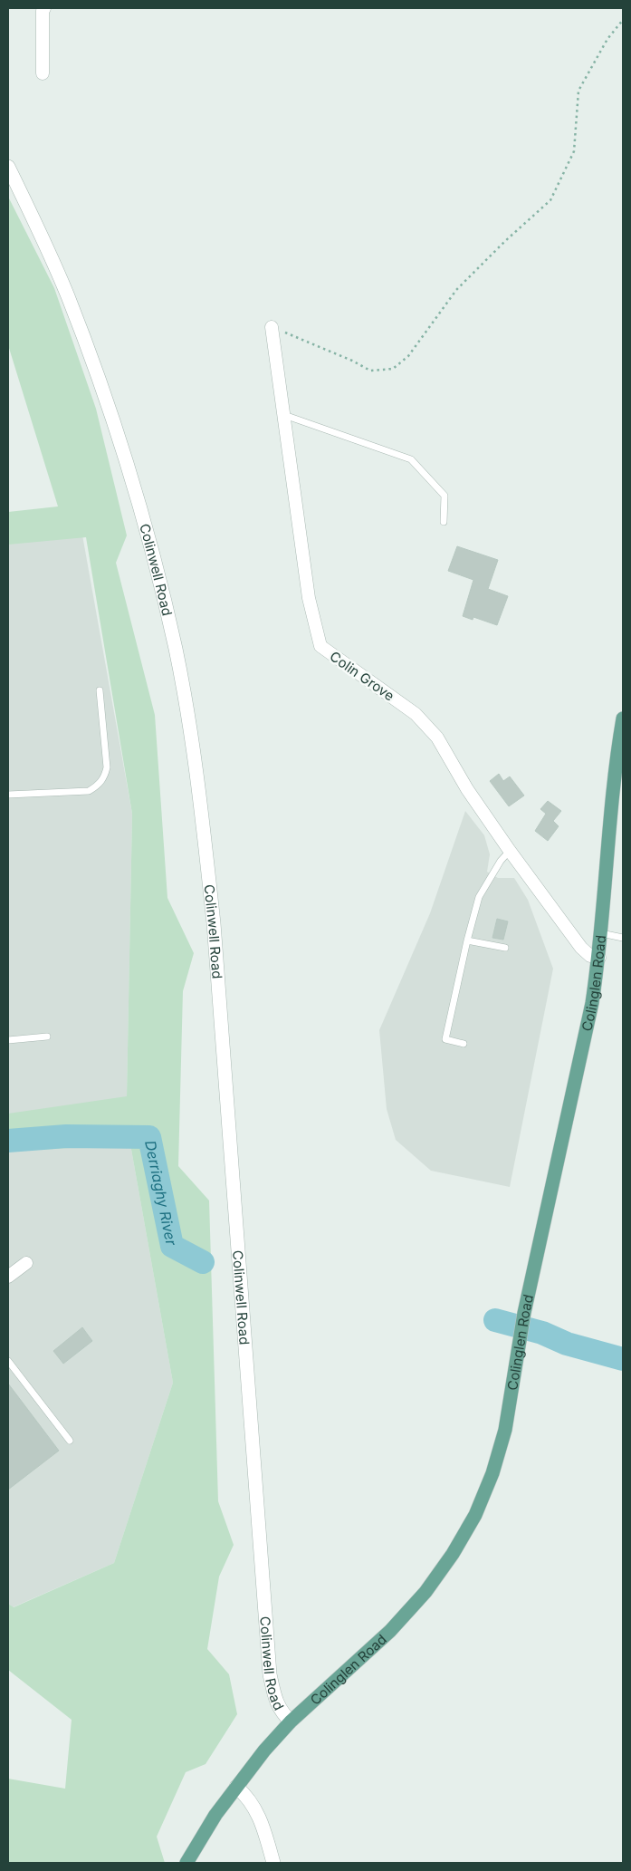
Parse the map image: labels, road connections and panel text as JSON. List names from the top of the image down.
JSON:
{
  "streets": {
    "main road": ["Colinglen Road"],
    "street": ["Colinwell Road", "Colin Grove"]
  },
  "crossings": [
    ["Colinwell Road", "Colinglen Road"],
    ["Colin Grove", "Colinglen Road"]
  ],
  "water": ["Derriaghy River"]
}
